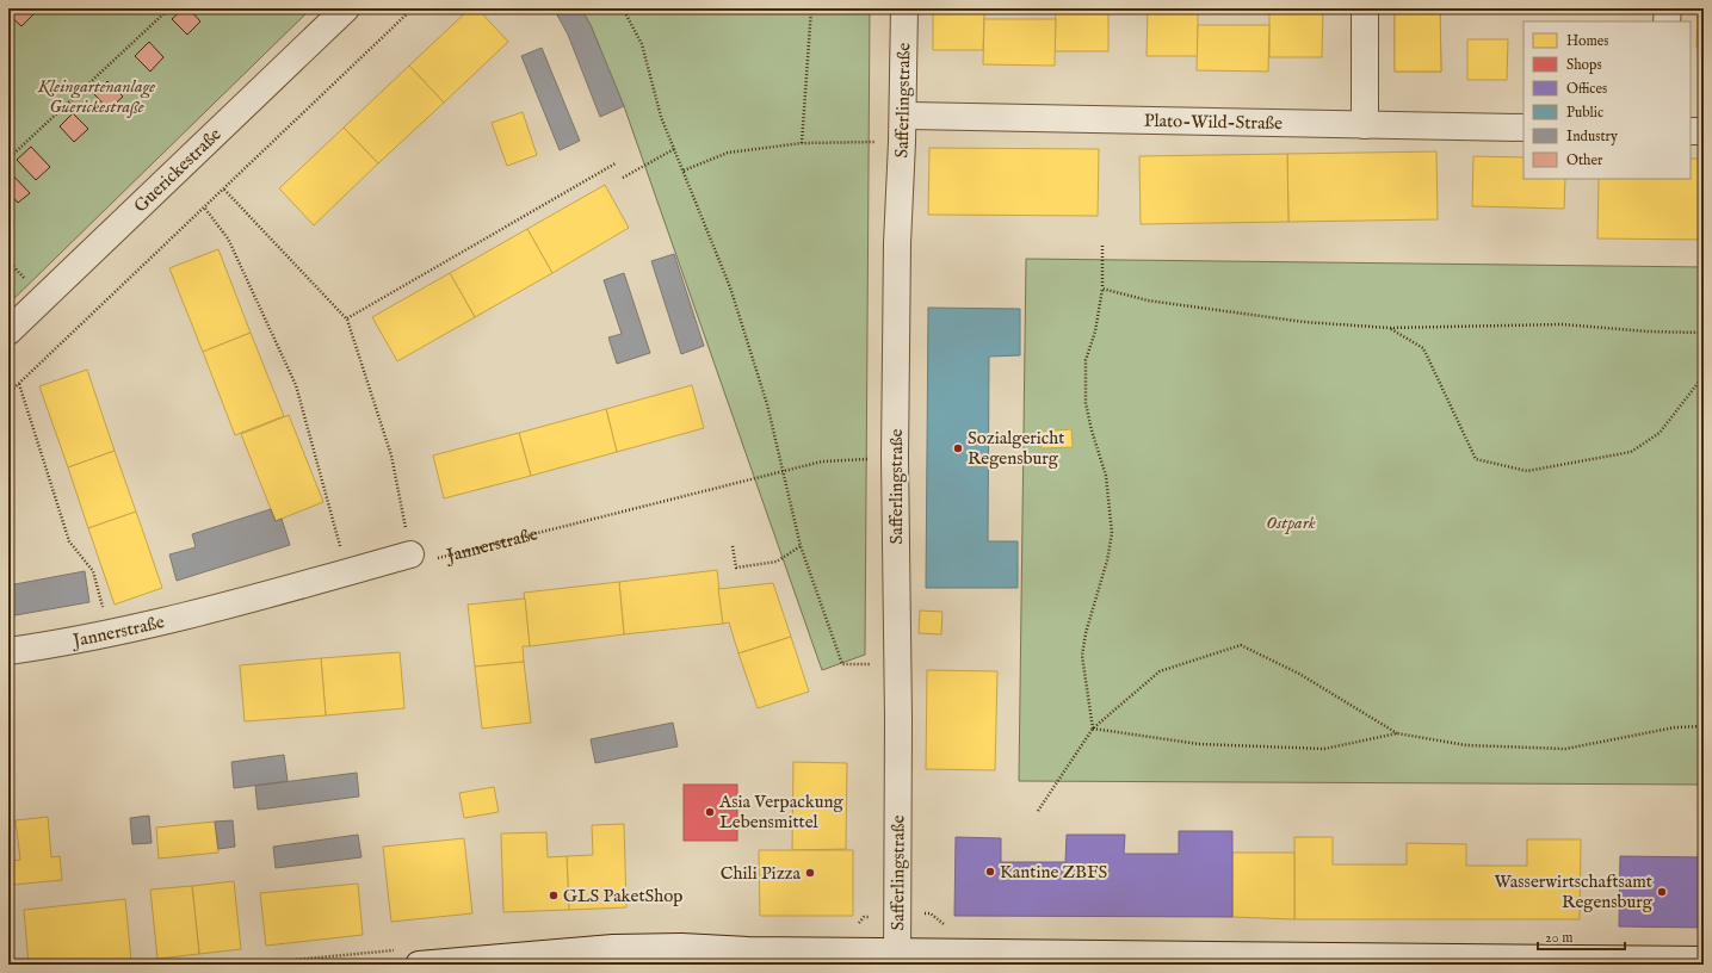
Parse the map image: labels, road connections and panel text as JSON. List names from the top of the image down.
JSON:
{
  "streets": {
    "street": [
      "Safferlingstraße",
      "Plato-Wild-Straße",
      "Guerickestraße",
      "Jannerstraße"
    ]
  },
  "crossings": [
    ["Safferlingstraße", "Plato-Wild-Straße"],
    ["Safferlingstraße", "Jannerstraße"]
  ],
  "parks": ["Kleingartenanlage Guerickestraße", "Ostpark"],
  "places": [
    "Sozialgericht Regensburg",
    "Asia Verpackung Lebensmittel",
    "Kantine ZBFS",
    "Chili Pizza",
    "Wasserwirtschaftsamt Regensburg",
    "GLS PaketShop"
  ],
  "legend": [
    "Homes",
    "Shops",
    "Offices",
    "Public",
    "Industry",
    "Other"
  ],
  "scale_bar": "20 m"
}
